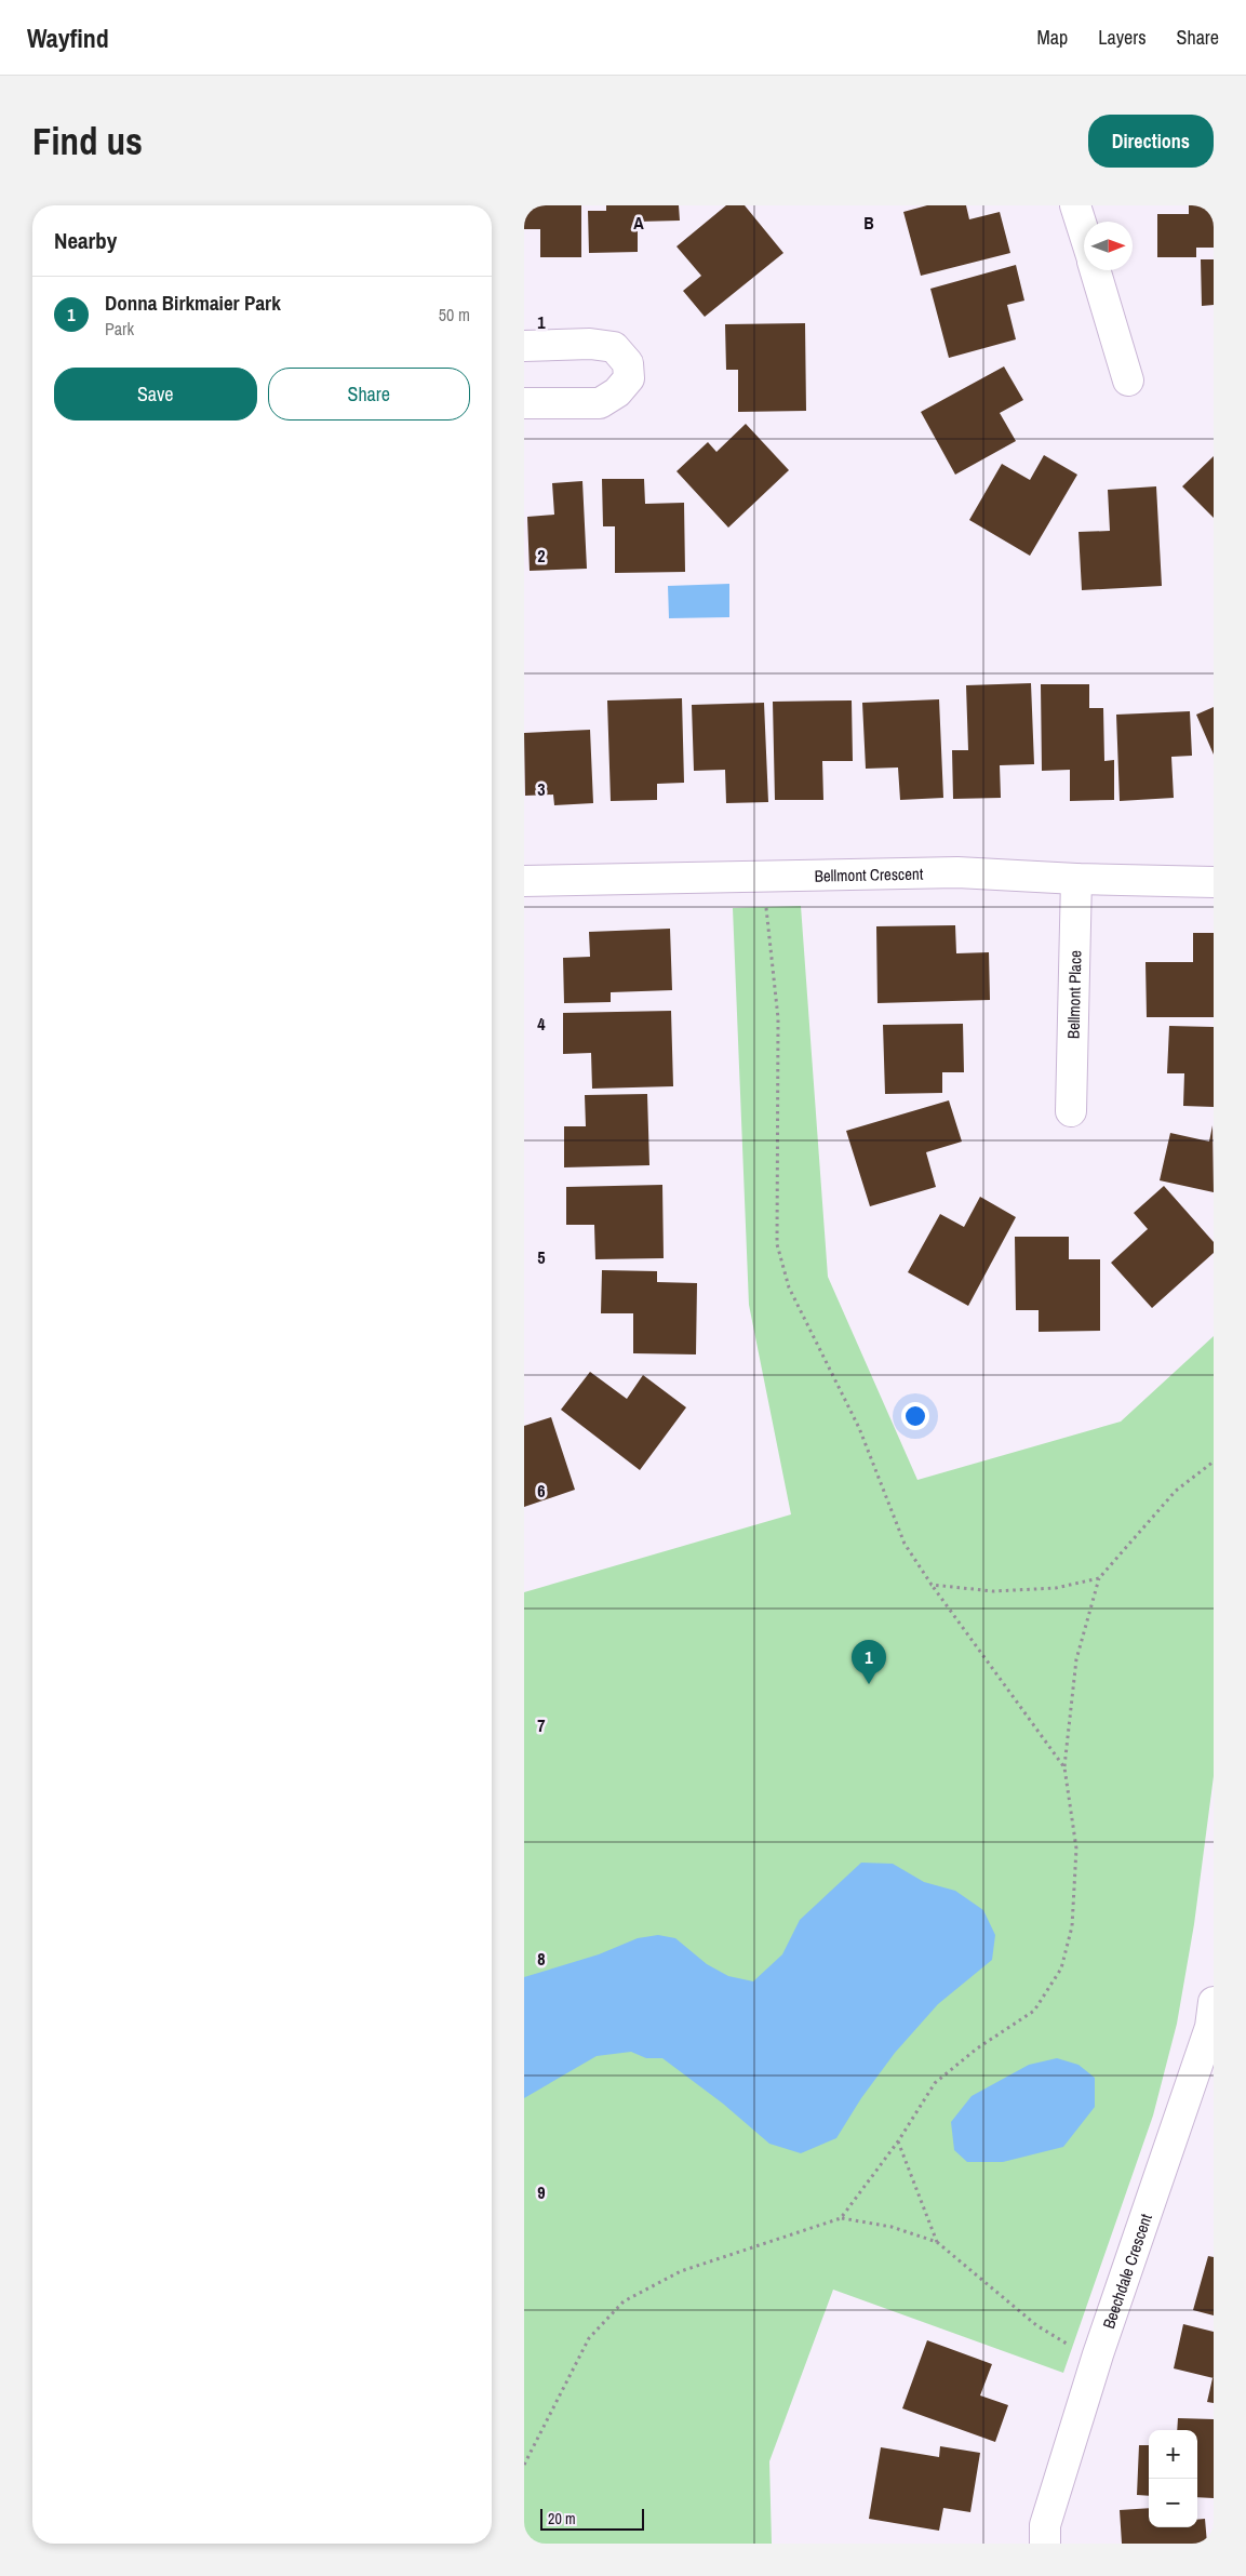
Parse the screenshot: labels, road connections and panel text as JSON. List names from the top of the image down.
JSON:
{
  "streets": {
    "street": ["Bellmont Crescent", "Bellmont Place", "Beechdale Crescent"]
  },
  "crossings": [
    ["Bellmont Crescent", "Bellmont Place"]
  ],
  "scale_bar": "20 m",
  "north": "right",
  "page": {
    "header": "Wayfind",
    "nav": ["Map", "Layers", "Share"],
    "buttons": [
      "Directions",
      ["Save", "Share"]
    ],
    "title": "Find us",
    "heading": "Nearby",
    "list": [
      {
        "mark": "1",
        "name": "Donna Birkmaier Park",
        "note": "Park",
        "value": "50 m"
      }
    ],
    "pins": "1",
    "map_buttons": ["+", "−"],
    "scale": "20 m"
  },
  "grid": {
    "columns": ["A", "B"],
    "rows": [
      "1",
      "2",
      "3",
      "4",
      "5",
      "6",
      "7",
      "8",
      "9"
    ]
  }
}
